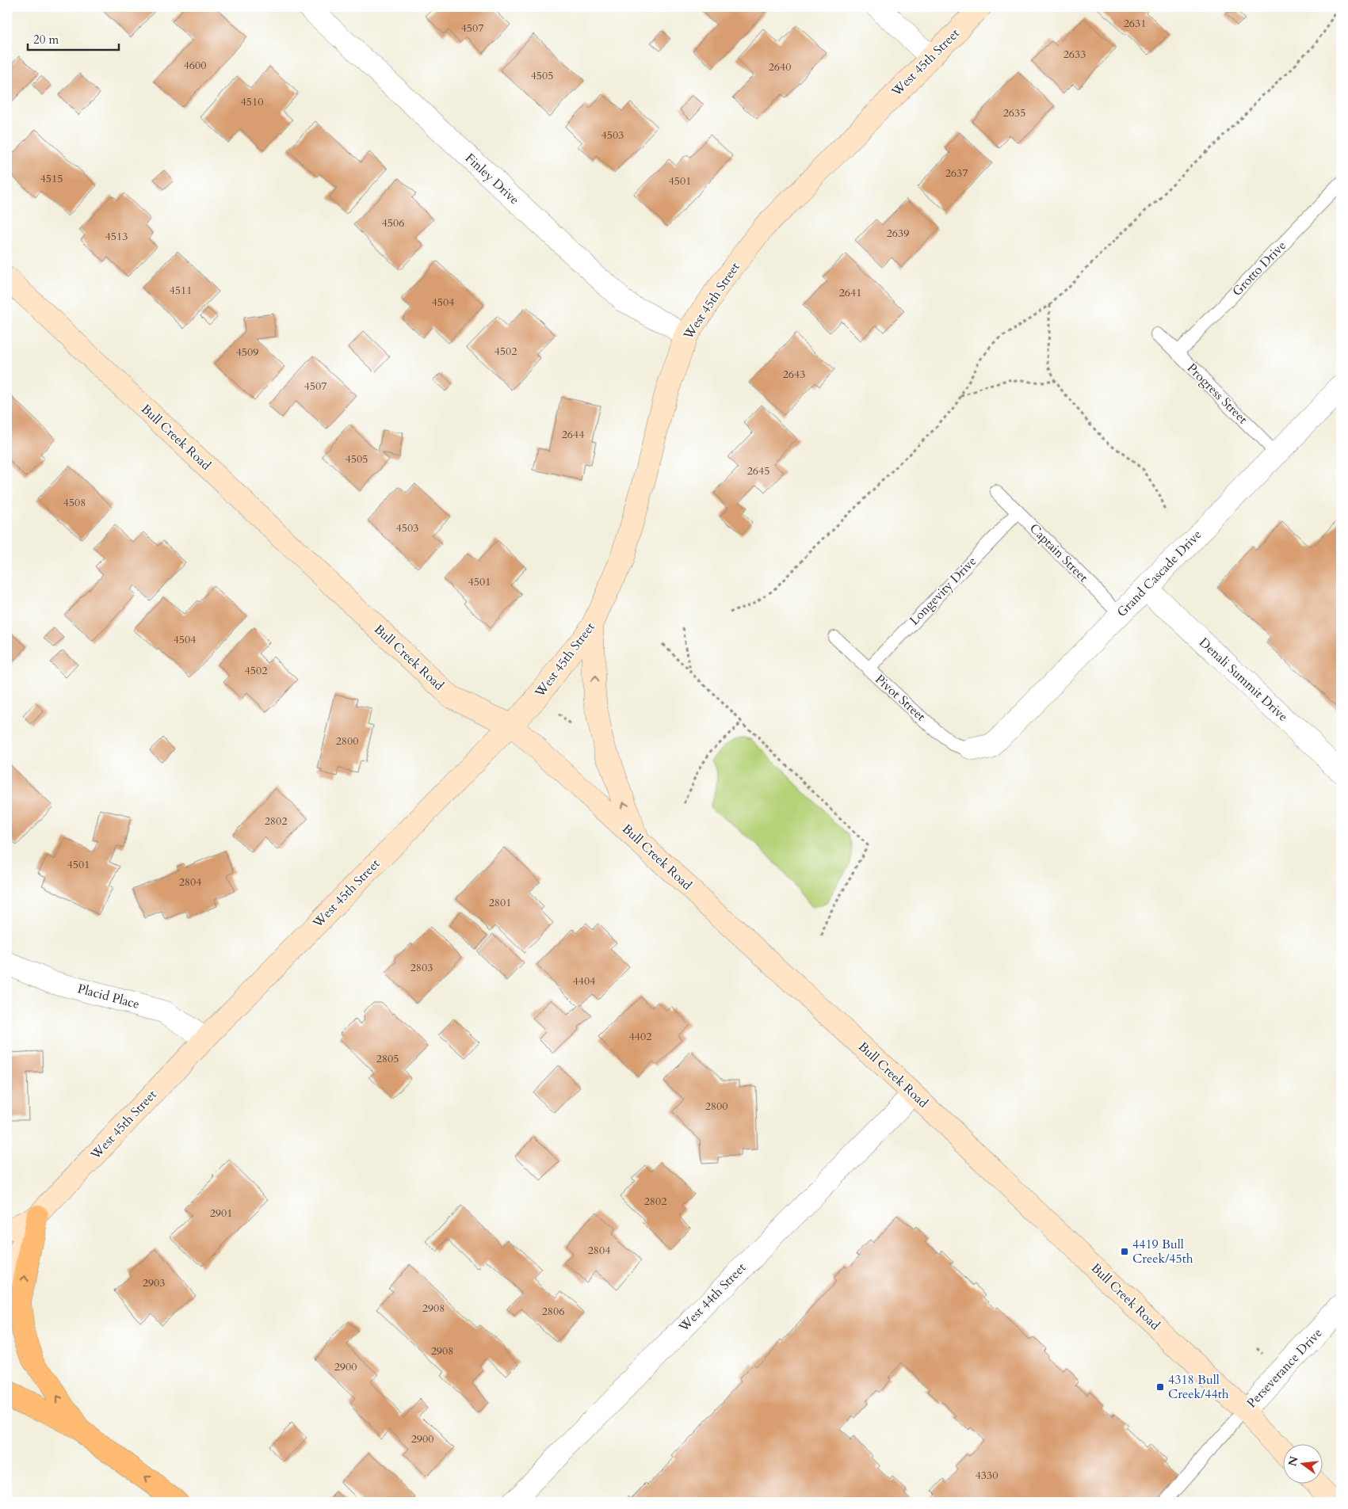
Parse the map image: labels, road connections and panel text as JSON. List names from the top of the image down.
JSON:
{
  "streets": {
    "main road": ["West 45th Street", "Bull Creek Road"],
    "street": [
      "Finley Drive",
      "Grand Cascade Drive",
      "Denali Summit Drive",
      "Placid Place",
      "West 44th Street",
      "Perseverance Drive"
    ],
    "lane": [
      "Grotto Drive",
      "Progress Street",
      "Captain Street",
      "Longevity Drive",
      "Pivot Street"
    ]
  },
  "crossings": [
    ["West 45th Street", "Finley Drive"],
    ["West 45th Street", "Bull Creek Road"],
    ["West 45th Street", "Placid Place"],
    ["Grotto Drive", "Progress Street"],
    ["Progress Street", "Grand Cascade Drive"],
    ["Bull Creek Road", "West 44th Street"],
    ["Bull Creek Road", "Perseverance Drive"],
    ["Captain Street", "Grand Cascade Drive"],
    ["Captain Street", "Longevity Drive"],
    ["Grand Cascade Drive", "Denali Summit Drive"],
    ["Grand Cascade Drive", "Pivot Street"],
    ["Longevity Drive", "Pivot Street"]
  ],
  "places": {
    "transit": ["4419 Bull Creek/45th", "4318 Bull Creek/44th"]
  },
  "house_numbers": [
    "2631",
    "4507",
    "2633",
    "4600",
    "2640",
    "4505",
    "4510",
    "2635",
    "4503",
    "2637",
    "4515",
    "4501",
    "4506",
    "2639",
    "4513",
    "4511",
    "2641",
    "4504",
    "4502",
    "4509",
    "2643",
    "4507",
    "2644",
    "4505",
    "2645",
    "4508",
    "4503",
    "4501",
    "4504",
    "4502",
    "2800",
    "2802",
    "4501",
    "2804",
    "2801",
    "2803",
    "4404",
    "4402",
    "2805",
    "2800",
    "2802",
    "2901",
    "2804",
    "2903",
    "2908",
    "2806",
    "2908",
    "2900",
    "2900",
    "4330"
  ],
  "scale_bar": "20 m",
  "north": "left"
}
